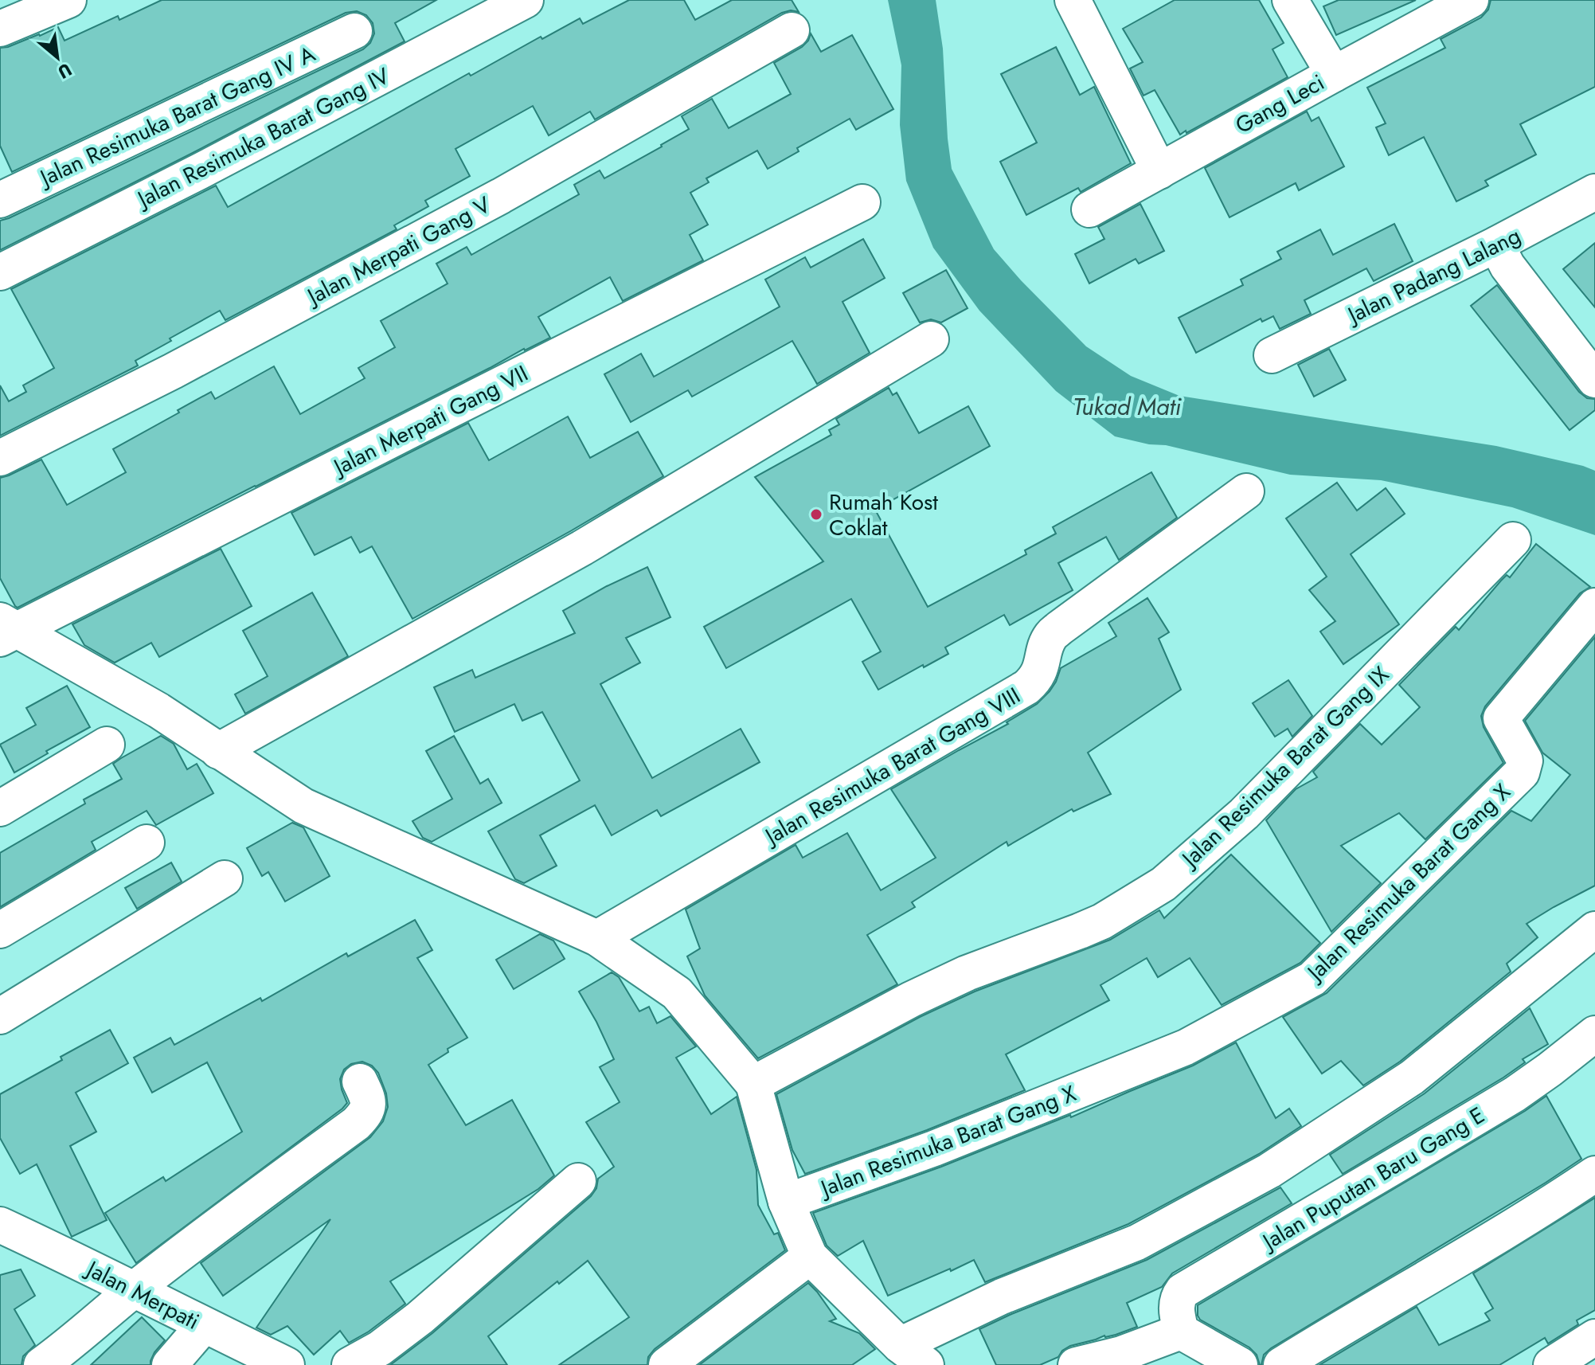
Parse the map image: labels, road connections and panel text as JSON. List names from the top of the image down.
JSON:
{
  "streets": {
    "street": [
      "Gang Leci",
      "Jalan Resimuka Barat Gang IV A",
      "Jalan Resimuka Barat Gang IV",
      "Jalan Merpati Gang V",
      "Jalan Padang Lalang",
      "Jalan Merpati Gang VII",
      "Jalan Resimuka Barat Gang VIII",
      "Jalan Resimuka Barat Gang IX",
      "Jalan Resimuka Barat Gang X",
      "Jalan Puputan Baru Gang E",
      "Jalan Merpati"
    ]
  },
  "water": ["Tukad Mati"],
  "places": ["Rumah Kost Coklat"],
  "north": "bottom right"
}
